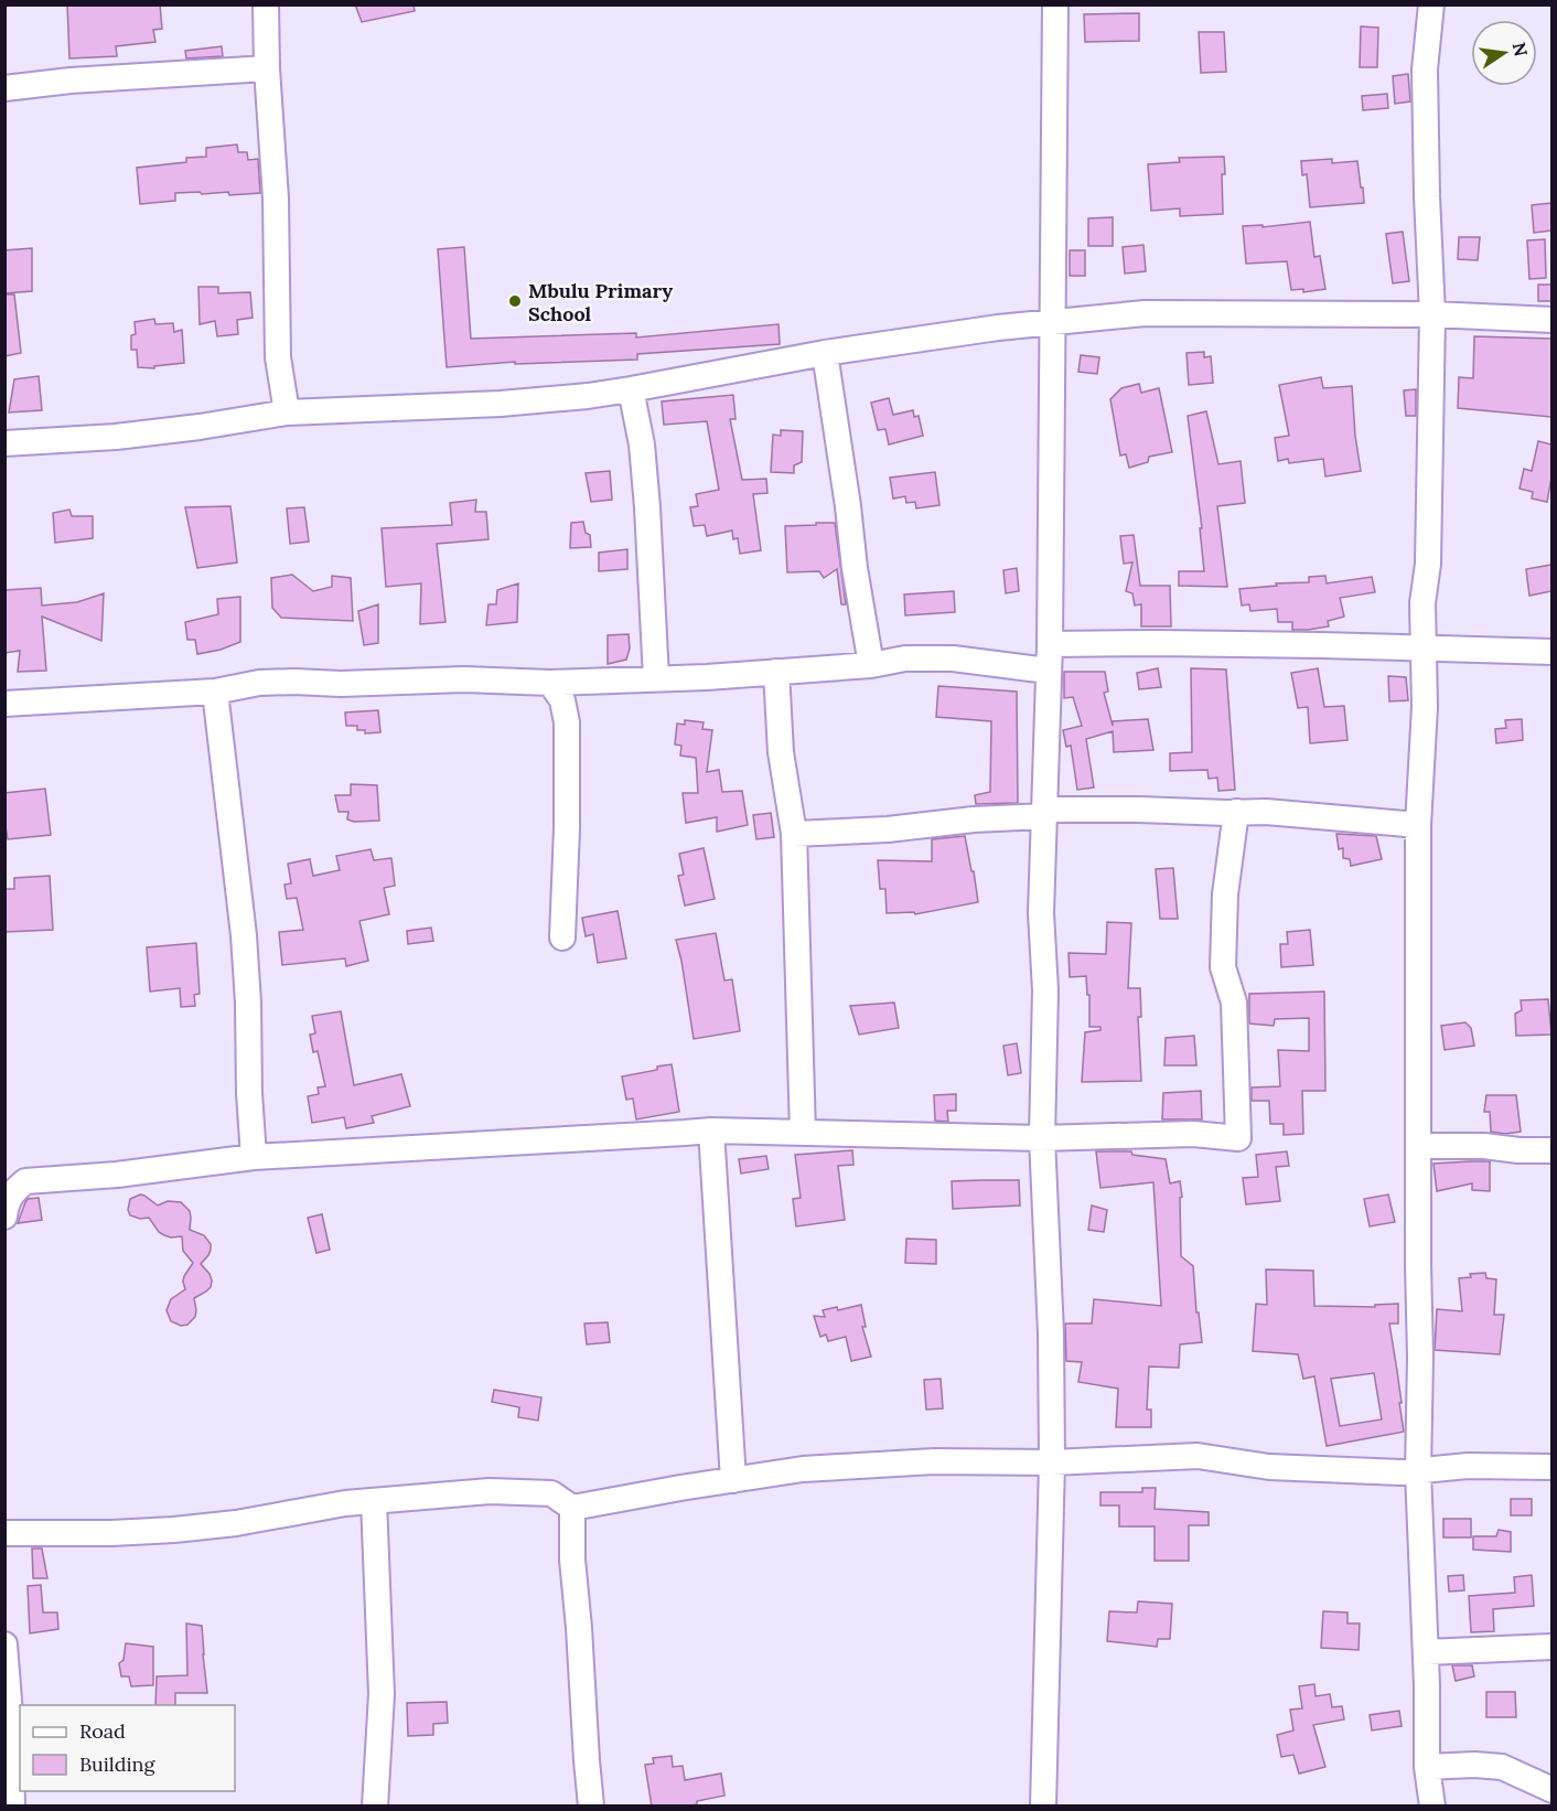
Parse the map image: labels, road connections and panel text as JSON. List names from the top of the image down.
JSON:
{
  "places": ["Mbulu Primary School"],
  "legend": ["Road", "Building"],
  "north": "right"
}
